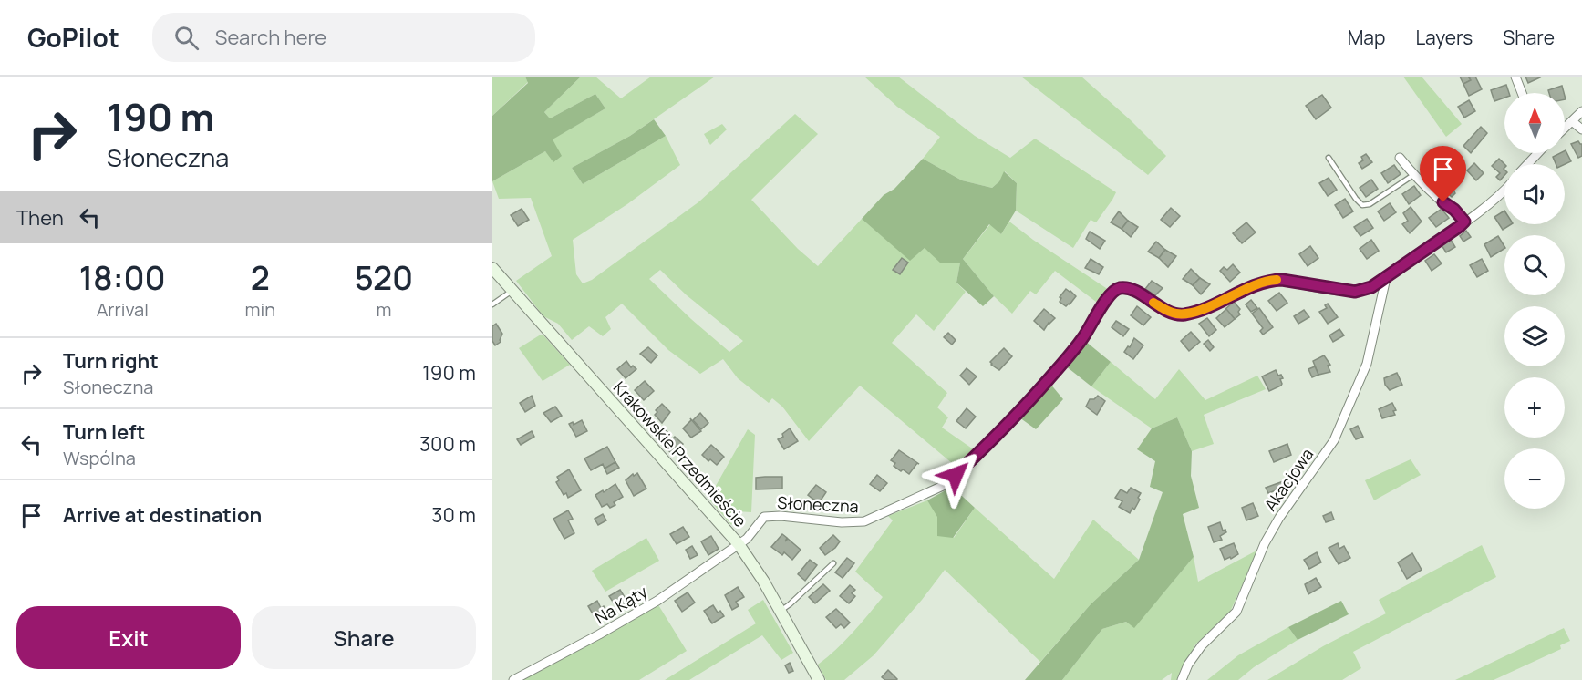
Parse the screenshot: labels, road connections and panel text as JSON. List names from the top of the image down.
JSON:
{
  "streets": {
    "main road": ["Krakowskie Przedmieście"],
    "street": ["Akacjowa", "Słoneczna", "Na Kąty"]
  },
  "crossings": [
    ["Krakowskie Przedmieście", "Słoneczna"],
    ["Krakowskie Przedmieście", "Na Kąty"],
    ["Akacjowa", "Słoneczna"],
    ["Słoneczna", "Na Kąty"]
  ],
  "north": "top",
  "page": {
    "header": "GoPilot",
    "search": "Search here",
    "nav": ["Map", "Layers", "Share"],
    "turn": ["190 m", "Słoneczna"],
    "map_buttons": ["+", "−"],
    "then": "Then",
    "eta": [
      "18:00",
      "Arrival",
      "2",
      "min",
      "520",
      "m"
    ],
    "list": [
      {
        "name": "Turn right",
        "note": "Słoneczna",
        "value": "190 m"
      },
      {
        "name": "Turn left",
        "note": "Wspólna",
        "value": "300 m"
      },
      {
        "name": "Arrive at destination",
        "value": "30 m"
      }
    ],
    "buttons": ["Exit", "Share"]
  }
}
